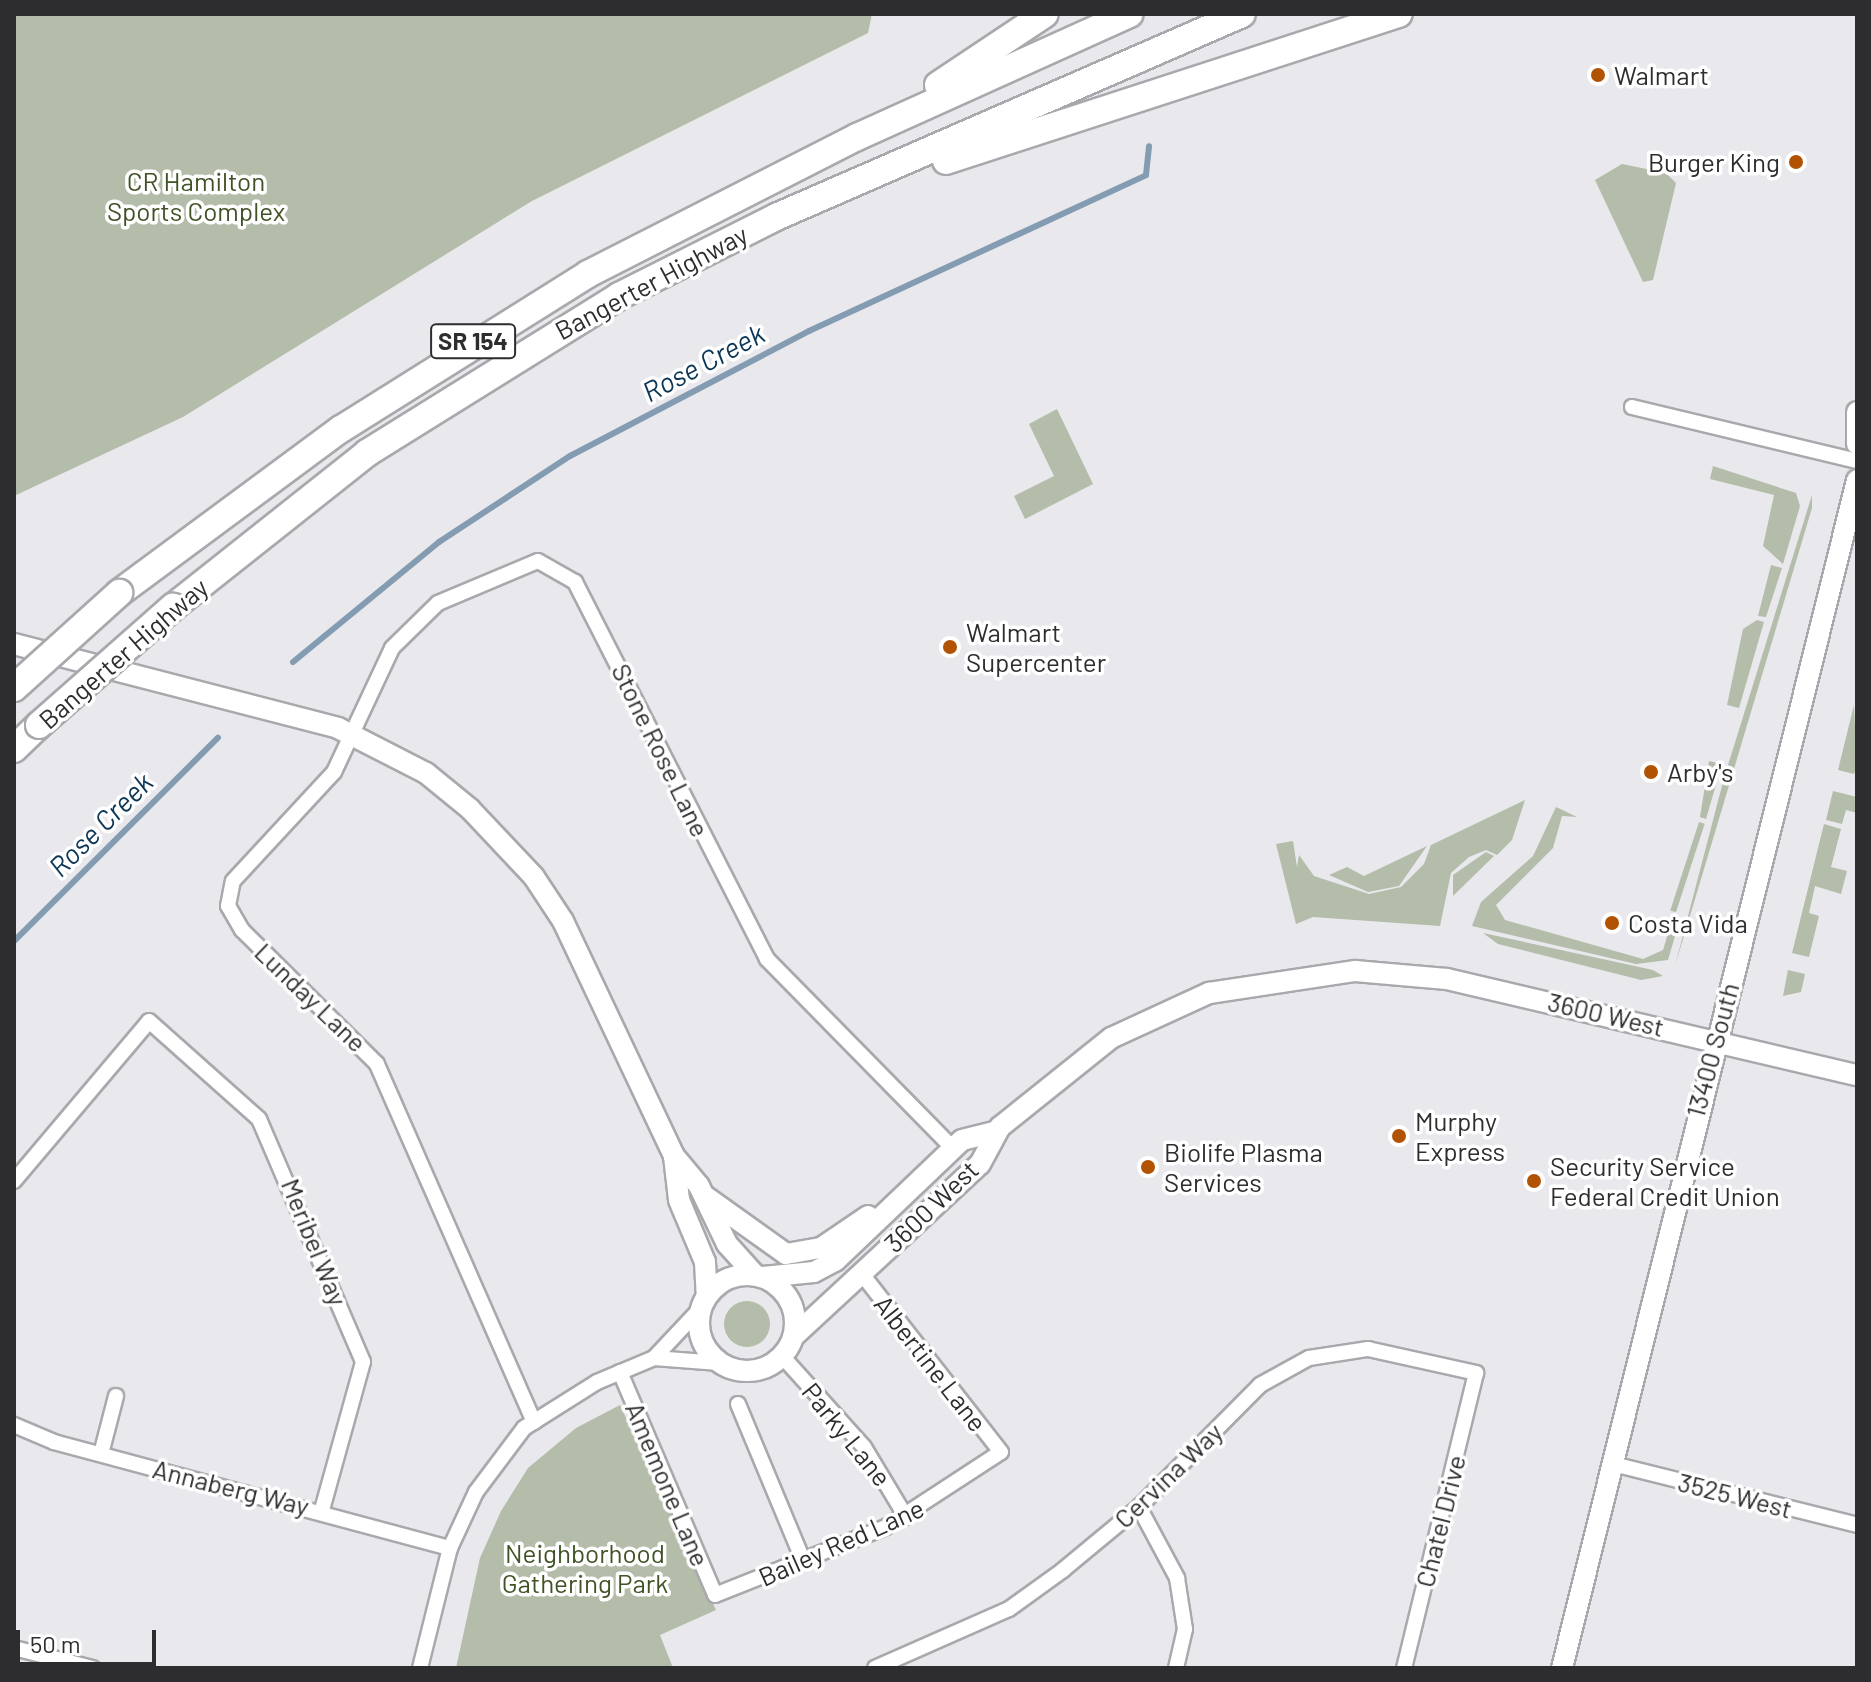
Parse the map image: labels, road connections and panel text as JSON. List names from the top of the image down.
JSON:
{
  "streets": {
    "highway": ["Bangerter Highway", "SR 154"],
    "street": [
      "Stone Rose Lane",
      "Lunday Lane",
      "3600 West",
      "13400 South",
      "Meribel Way",
      "Albertine Lane",
      "Parky Lane",
      "Cervina Way",
      "Amemone Lane",
      "Annaberg Way",
      "3525 West",
      "Chatel Drive",
      "Bailey Red Lane"
    ]
  },
  "crossings": [
    ["Stone Rose Lane", "Lunday Lane"],
    ["Stone Rose Lane", "3600 West"],
    ["3600 West", "13400 South"],
    ["3600 West", "Albertine Lane"],
    ["3600 West", "Parky Lane"],
    ["13400 South", "3525 West"],
    ["Meribel Way", "Annaberg Way"],
    ["Albertine Lane", "Bailey Red Lane"],
    ["Parky Lane", "Bailey Red Lane"],
    ["Cervina Way", "Chatel Drive"],
    ["Amemone Lane", "Bailey Red Lane"]
  ],
  "water": ["Rose Creek"],
  "parks": ["CR Hamilton Sports Complex", "Neighborhood Gathering Park"],
  "places": [
    "Walmart",
    "Burger King",
    "Walmart Supercenter",
    "Arby's",
    "Costa Vida",
    "Murphy Express",
    "Biolife Plasma Services",
    "Security Service Federal Credit Union"
  ],
  "scale_bar": "50 m"
}
